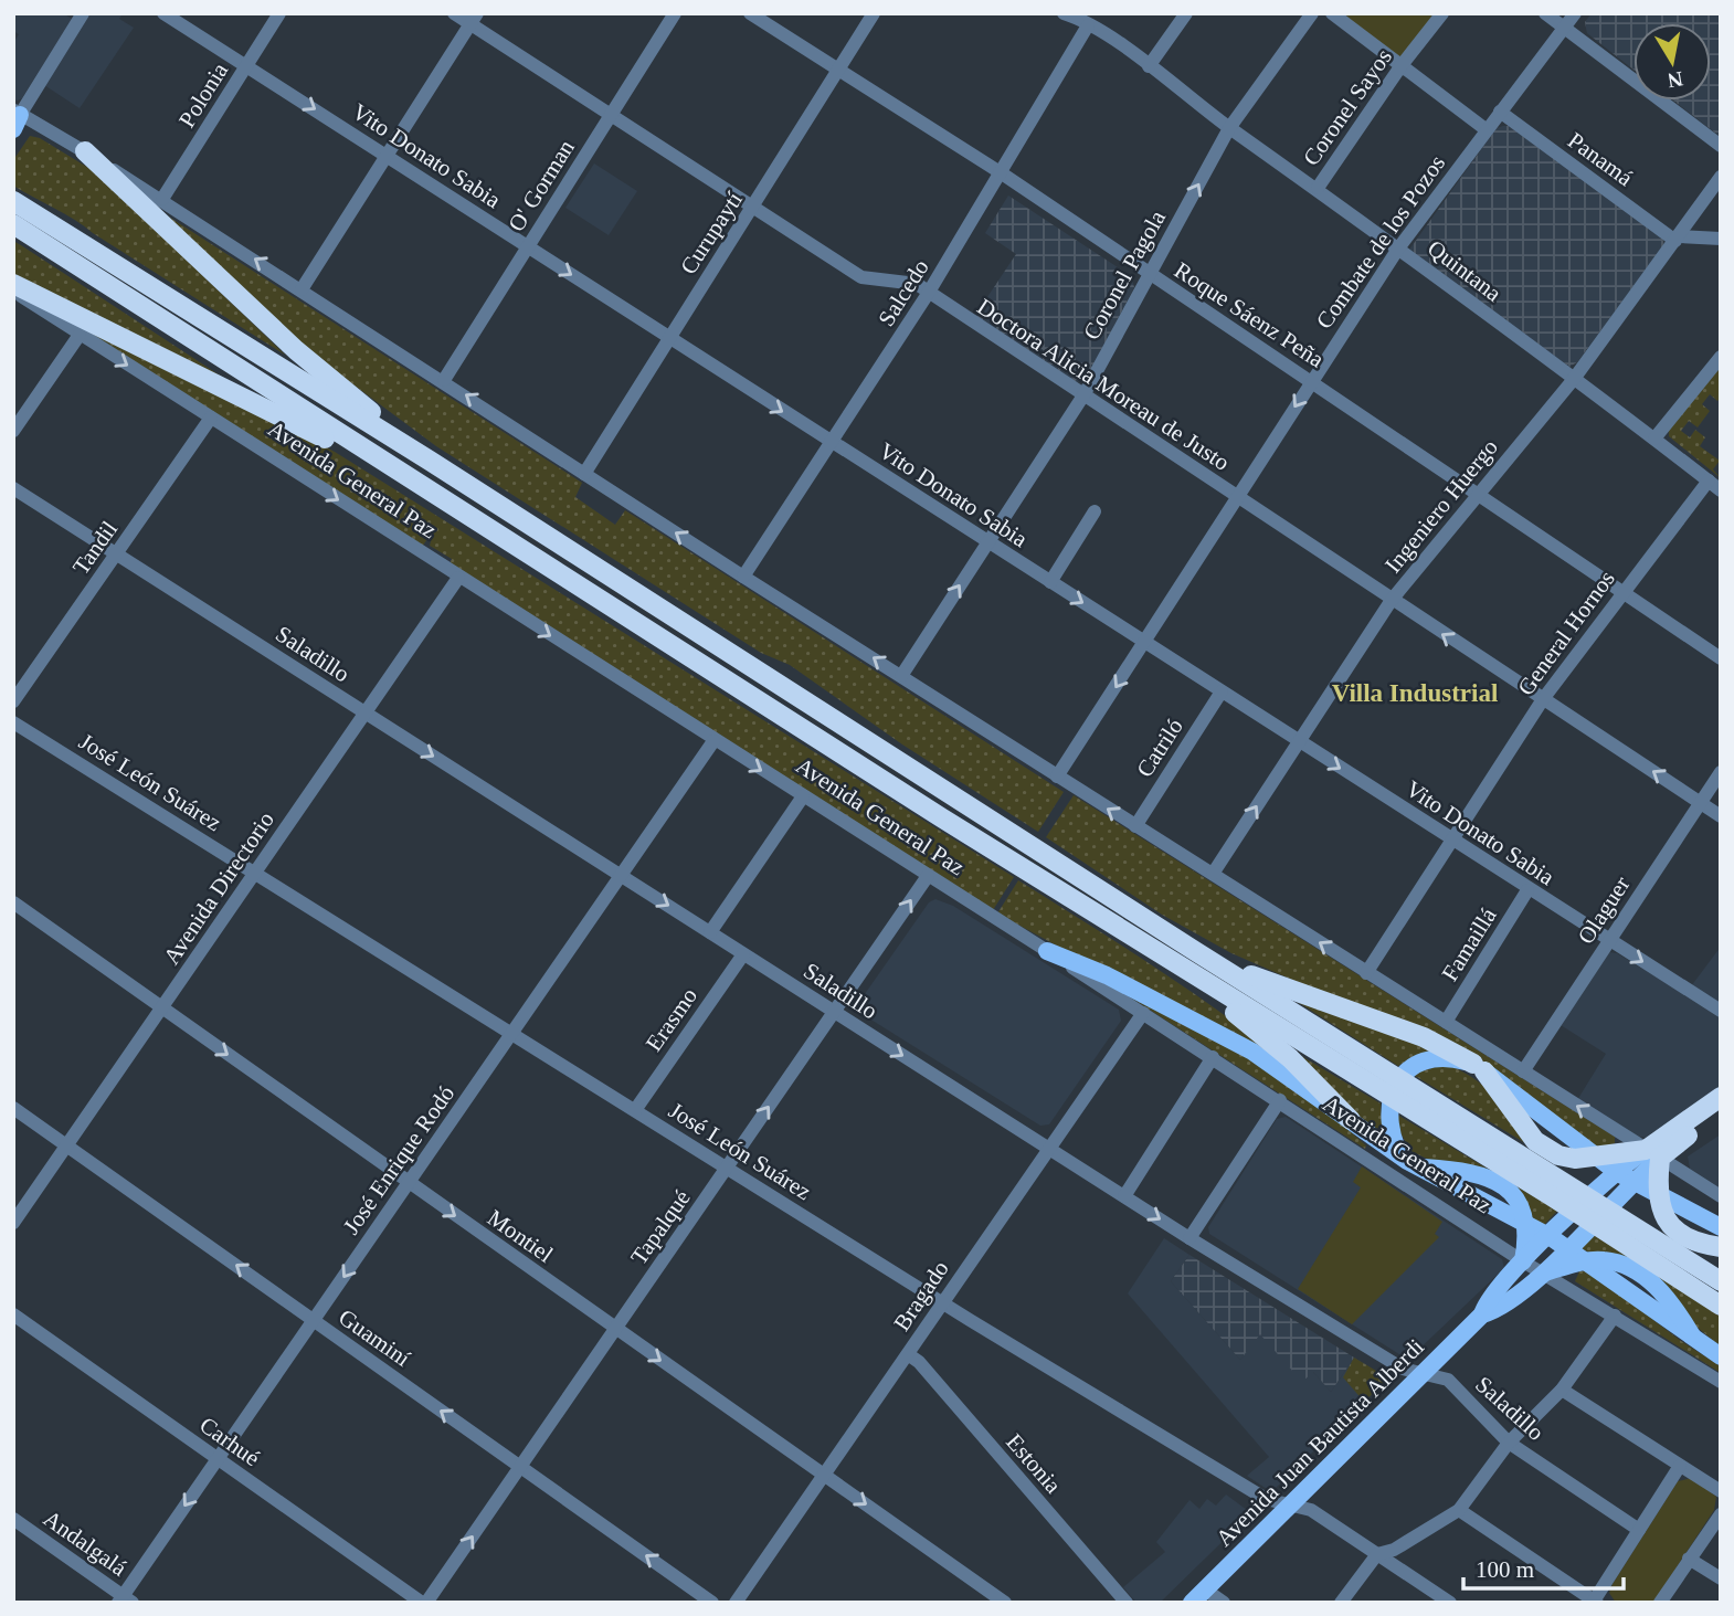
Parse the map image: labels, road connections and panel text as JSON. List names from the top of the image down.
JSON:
{
  "streets": {
    "highway": ["Avenida General Paz"],
    "main road": ["Avenida Juan Bautista Alberdi"],
    "street": [
      "Polonia",
      "Coronel Sayos",
      "Vito Donato Sabia",
      "Panamá",
      "O' Gorman",
      "Curupaytí",
      "Combate de los Pozos",
      "Quintana",
      "Coronel Pagola",
      "Salcedo",
      "Roque Sáenz Peña",
      "Doctora Alicia Moreau de Justo",
      "Ingeniero Huergo",
      "Tandil",
      "General Hornos",
      "Saladillo",
      "Catriló",
      "José León Suárez",
      "Avenida Directorio",
      "Olaguer",
      "Famaillá",
      "Erasmo",
      "José Enrique Rodó",
      "Tapalqué",
      "Montiel",
      "Bragado",
      "Guaminí",
      "Carhué",
      "Estonia",
      "Andalgalá"
    ]
  },
  "crossings": [
    ["Polonia", "Vito Donato Sabia"],
    ["Coronel Sayos", "Quintana"],
    ["Vito Donato Sabia", "O' Gorman"],
    ["Vito Donato Sabia", "Curupaytí"],
    ["Vito Donato Sabia", "Combate de los Pozos"],
    ["Vito Donato Sabia", "Coronel Pagola"],
    ["Vito Donato Sabia", "Salcedo"],
    ["Vito Donato Sabia", "Ingeniero Huergo"],
    ["Vito Donato Sabia", "General Hornos"],
    ["Vito Donato Sabia", "Catriló"],
    ["Vito Donato Sabia", "Olaguer"],
    ["Vito Donato Sabia", "Famaillá"],
    ["Panamá", "Combate de los Pozos"],
    ["Panamá", "Ingeniero Huergo"],
    ["O' Gorman", "Doctora Alicia Moreau de Justo"],
    ["Curupaytí", "Roque Sáenz Peña"],
    ["Curupaytí", "Doctora Alicia Moreau de Justo"],
    ["Combate de los Pozos", "Quintana"],
    ["Combate de los Pozos", "Roque Sáenz Peña"],
    ["Combate de los Pozos", "Doctora Alicia Moreau de Justo"],
    ["Quintana", "Coronel Pagola"],
    ["Quintana", "Salcedo"],
    ["Quintana", "Ingeniero Huergo"],
    ["Quintana", "General Hornos"],
    ["Coronel Pagola", "Roque Sáenz Peña"],
    ["Coronel Pagola", "Doctora Alicia Moreau de Justo"],
    ["Salcedo", "Roque Sáenz Peña"],
    ["Salcedo", "Doctora Alicia Moreau de Justo"],
    ["Roque Sáenz Peña", "Ingeniero Huergo"],
    ["Roque Sáenz Peña", "General Hornos"],
    ["Doctora Alicia Moreau de Justo", "Ingeniero Huergo"],
    ["Doctora Alicia Moreau de Justo", "General Hornos"],
    ["Doctora Alicia Moreau de Justo", "Olaguer"],
    ["Avenida General Paz", "Tandil"],
    ["Avenida General Paz", "Avenida Directorio"],
    ["Avenida General Paz", "José Enrique Rodó"],
    ["Avenida General Paz", "Tapalqué"],
    ["Avenida General Paz", "Bragado"],
    ["Avenida General Paz", "Avenida Juan Bautista Alberdi"],
    ["Tandil", "Saladillo"],
    ["Saladillo", "Avenida Directorio"],
    ["Saladillo", "Erasmo"],
    ["Saladillo", "José Enrique Rodó"],
    ["Saladillo", "Tapalqué"],
    ["Saladillo", "Bragado"],
    ["Saladillo", "Avenida Juan Bautista Alberdi"],
    ["José León Suárez", "Avenida Directorio"],
    ["José León Suárez", "Erasmo"],
    ["José León Suárez", "José Enrique Rodó"],
    ["José León Suárez", "Tapalqué"],
    ["José León Suárez", "Bragado"],
    ["José León Suárez", "Avenida Juan Bautista Alberdi"],
    ["Avenida Directorio", "Montiel"],
    ["Avenida Directorio", "Guaminí"],
    ["José Enrique Rodó", "Montiel"],
    ["José Enrique Rodó", "Guaminí"],
    ["José Enrique Rodó", "Carhué"],
    ["José Enrique Rodó", "Andalgalá"],
    ["Tapalqué", "Montiel"],
    ["Tapalqué", "Guaminí"],
    ["Tapalqué", "Carhué"],
    ["Montiel", "Bragado"],
    ["Bragado", "Estonia"]
  ],
  "one_way": [
    "Vito Donato Sabia",
    "Coronel Pagola",
    "Saladillo",
    "Tapalqué",
    "Montiel",
    "Guaminí"
  ],
  "districts": ["Villa Industrial"],
  "scale_bar": "100 m",
  "north": "bottom"
}
